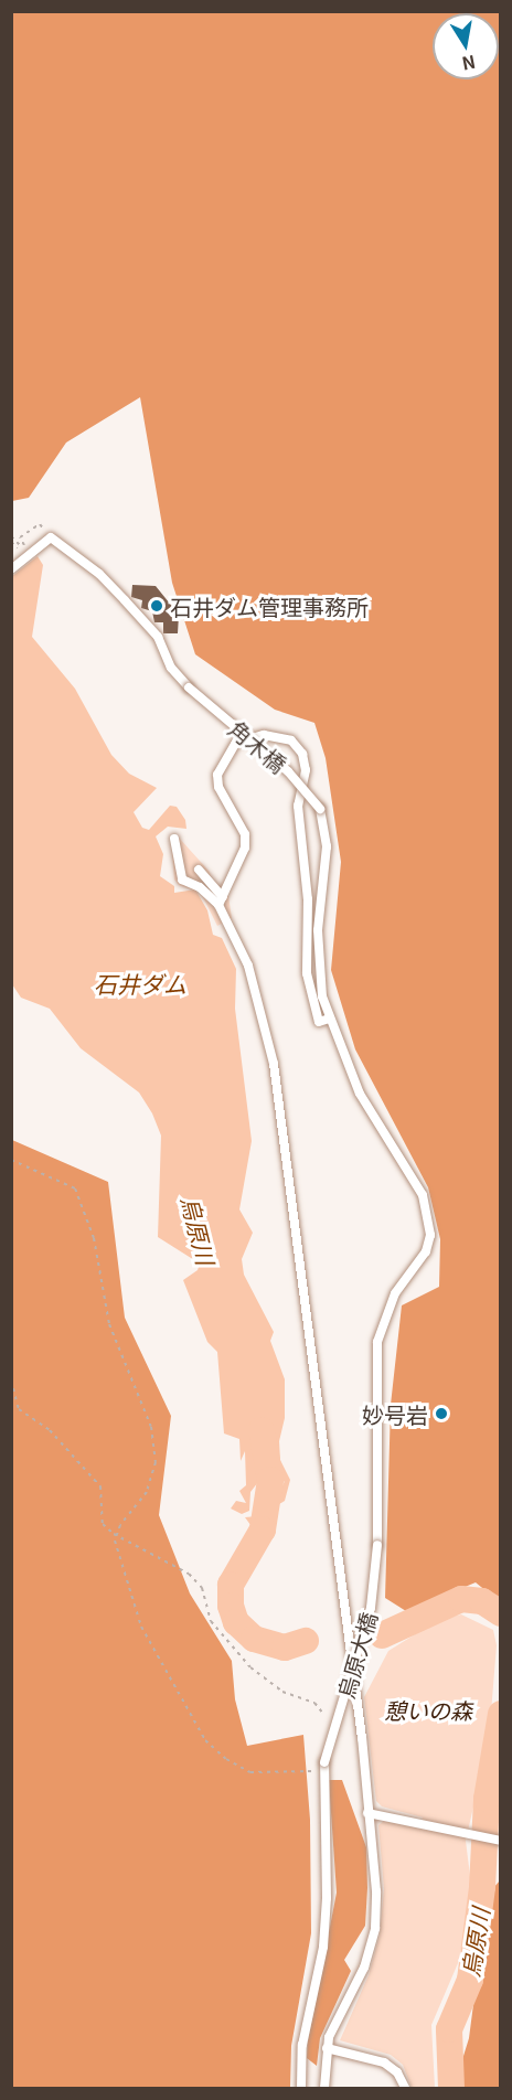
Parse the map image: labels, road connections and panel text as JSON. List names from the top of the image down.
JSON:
{
  "streets": {
    "lane": ["角木橋", "烏原大橋"]
  },
  "crossings": [
    ["角木橋", "烏原大橋"]
  ],
  "water": ["石井ダム", "烏原川"],
  "parks": ["憩いの森"],
  "places": ["石井ダム管理事務所", "妙号岩"],
  "north": "bottom"
}
